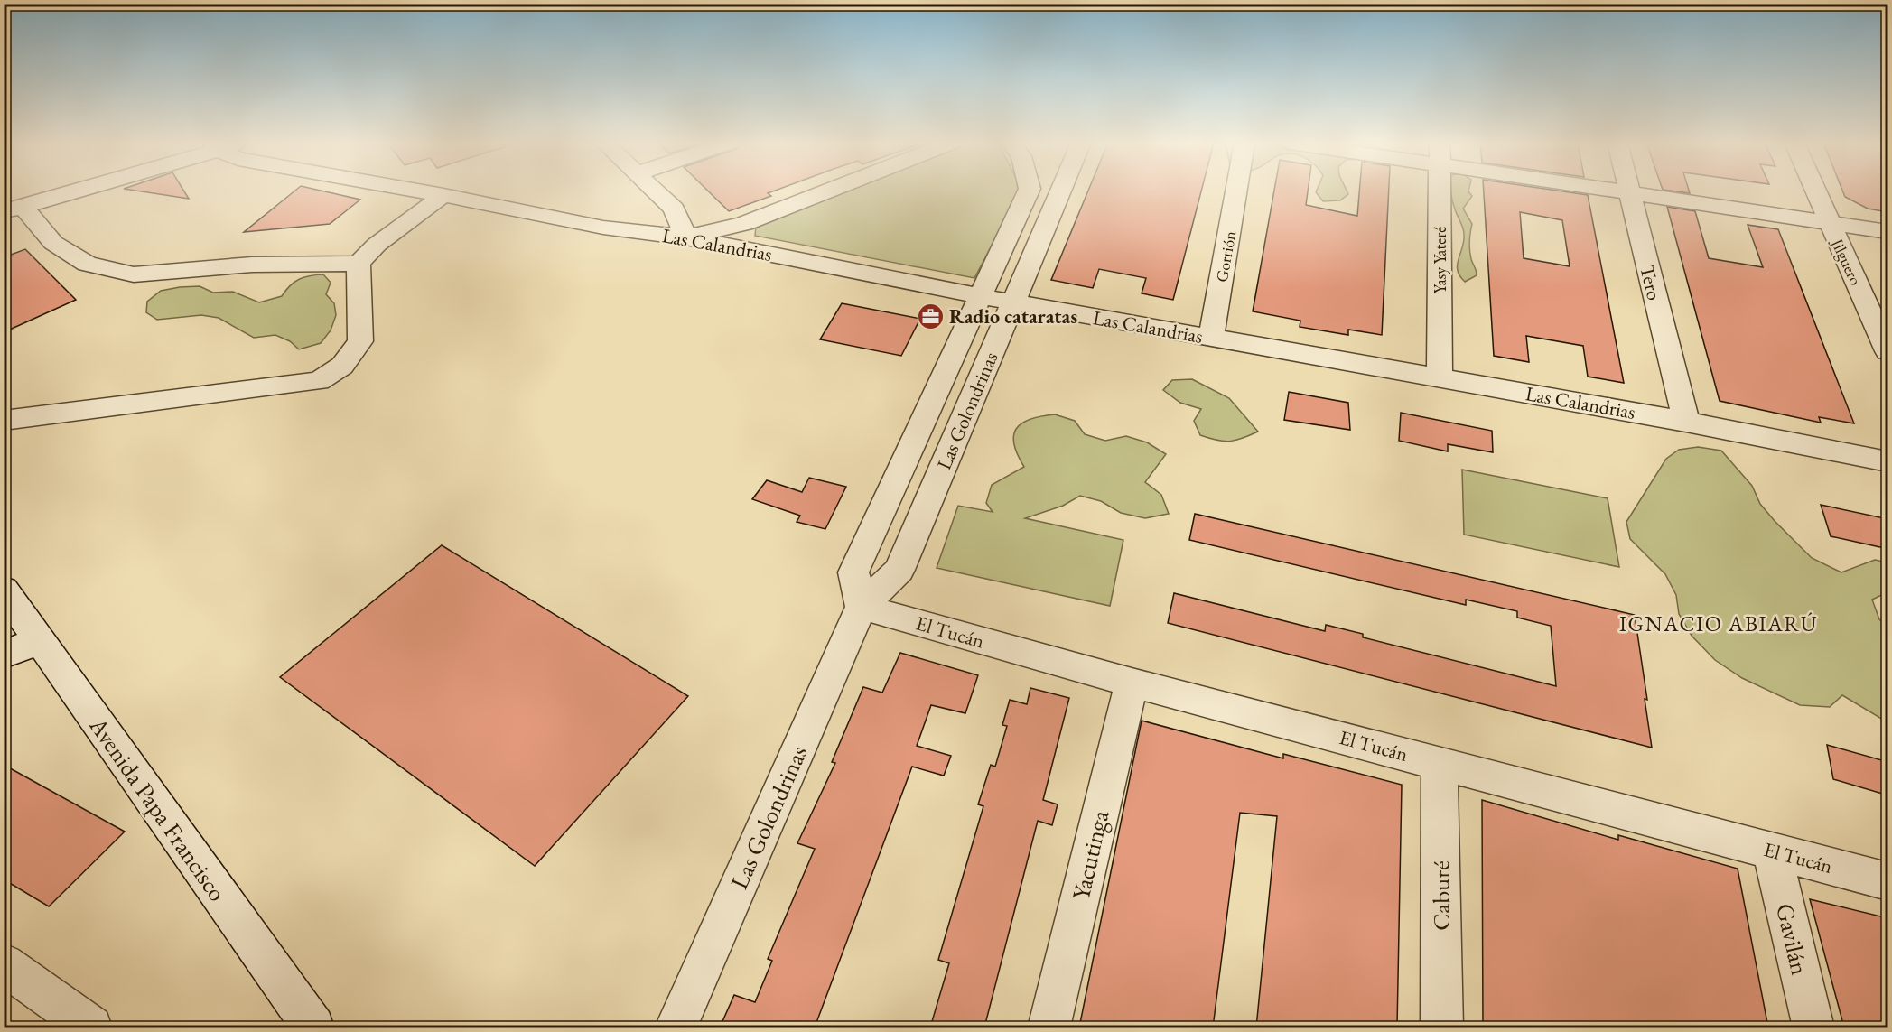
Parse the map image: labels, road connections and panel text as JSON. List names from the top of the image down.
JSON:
{
  "streets": {
    "street": [
      "Las Calandrias",
      "Gorrión",
      "Yasy Yateré",
      "Jilguero",
      "Tero",
      "Las Golondrinas",
      "El Tucán",
      "Avenida Papa Francisco",
      "Yacutinga",
      "Caburé",
      "Gavilán"
    ]
  },
  "crossings": [
    ["Las Calandrias", "Gorrión"],
    ["Las Calandrias", "Yasy Yateré"],
    ["Las Calandrias", "Tero"],
    ["Las Calandrias", "Las Golondrinas"],
    ["Las Golondrinas", "El Tucán"],
    ["El Tucán", "Yacutinga"],
    ["El Tucán", "Caburé"],
    ["El Tucán", "Gavilán"]
  ],
  "districts": ["IGNACIO ABIARÚ"],
  "places": {
    "office": ["Radio cataratas"]
  }
}
